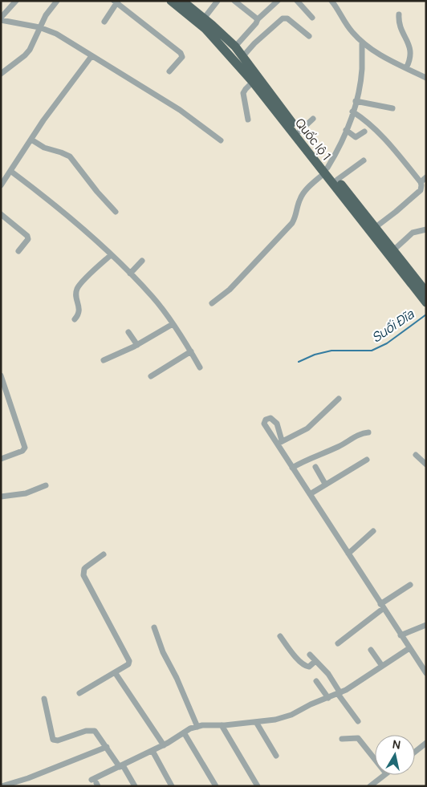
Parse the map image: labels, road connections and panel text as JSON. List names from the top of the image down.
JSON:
{
  "streets": {
    "highway": ["Quốc lộ 1"]
  },
  "water": ["Suối Đĩa"],
  "north": "top"
}
